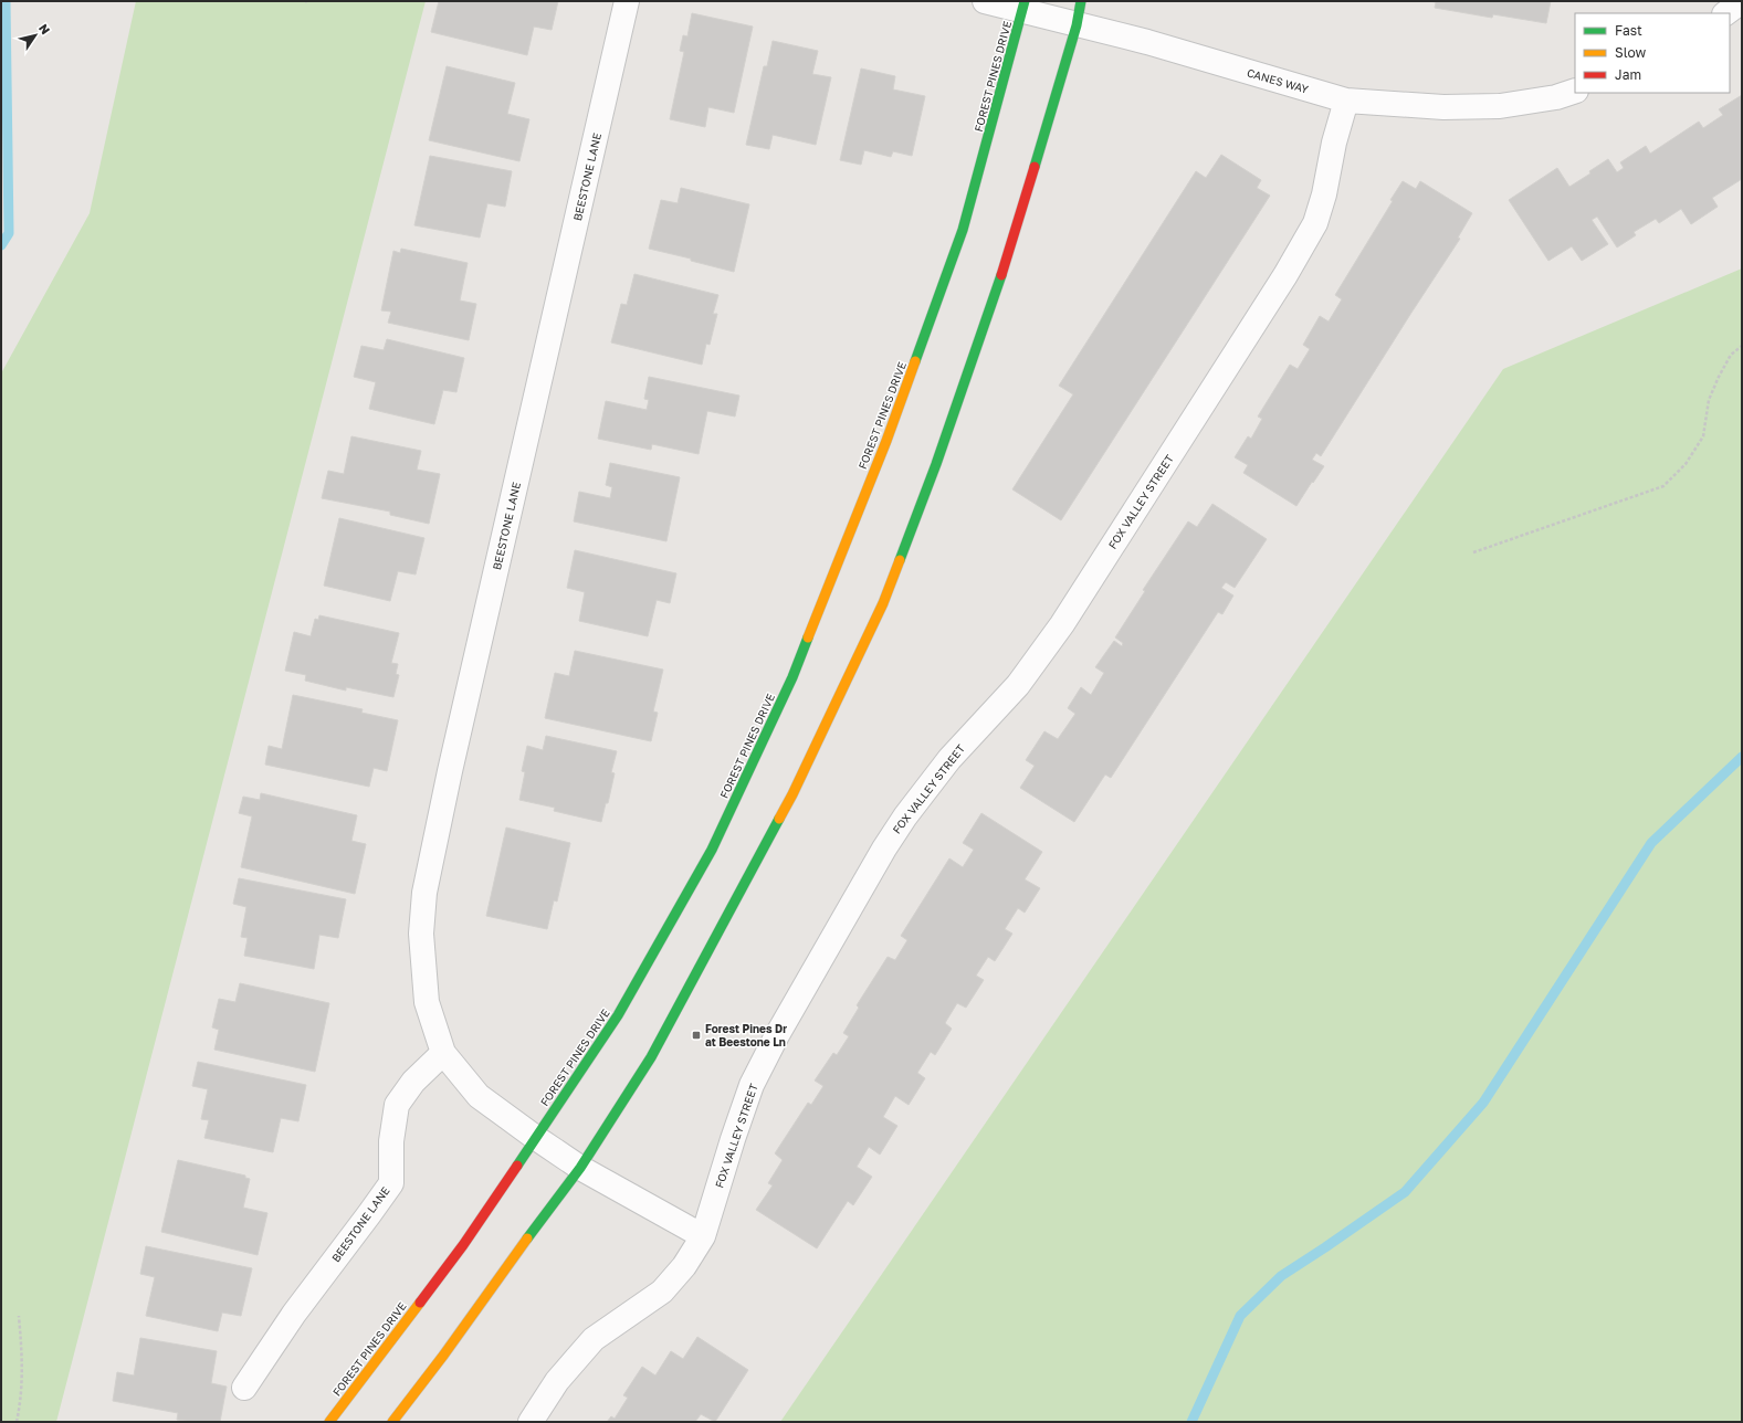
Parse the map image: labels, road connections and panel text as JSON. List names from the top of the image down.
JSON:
{
  "streets": {
    "street": [
      "FOREST PINES DRIVE",
      "CANES WAY",
      "BEESTONE LANE",
      "FOX VALLEY STREET"
    ]
  },
  "crossings": [
    ["FOREST PINES DRIVE", "CANES WAY"],
    ["FOREST PINES DRIVE", "BEESTONE LANE"],
    ["CANES WAY", "FOX VALLEY STREET"],
    ["BEESTONE LANE", "FOX VALLEY STREET"]
  ],
  "places": {
    "transit": ["Forest Pines Dr at Beestone Ln"]
  },
  "legend": ["Fast", "Slow", "Jam"],
  "north": "top right"
}
